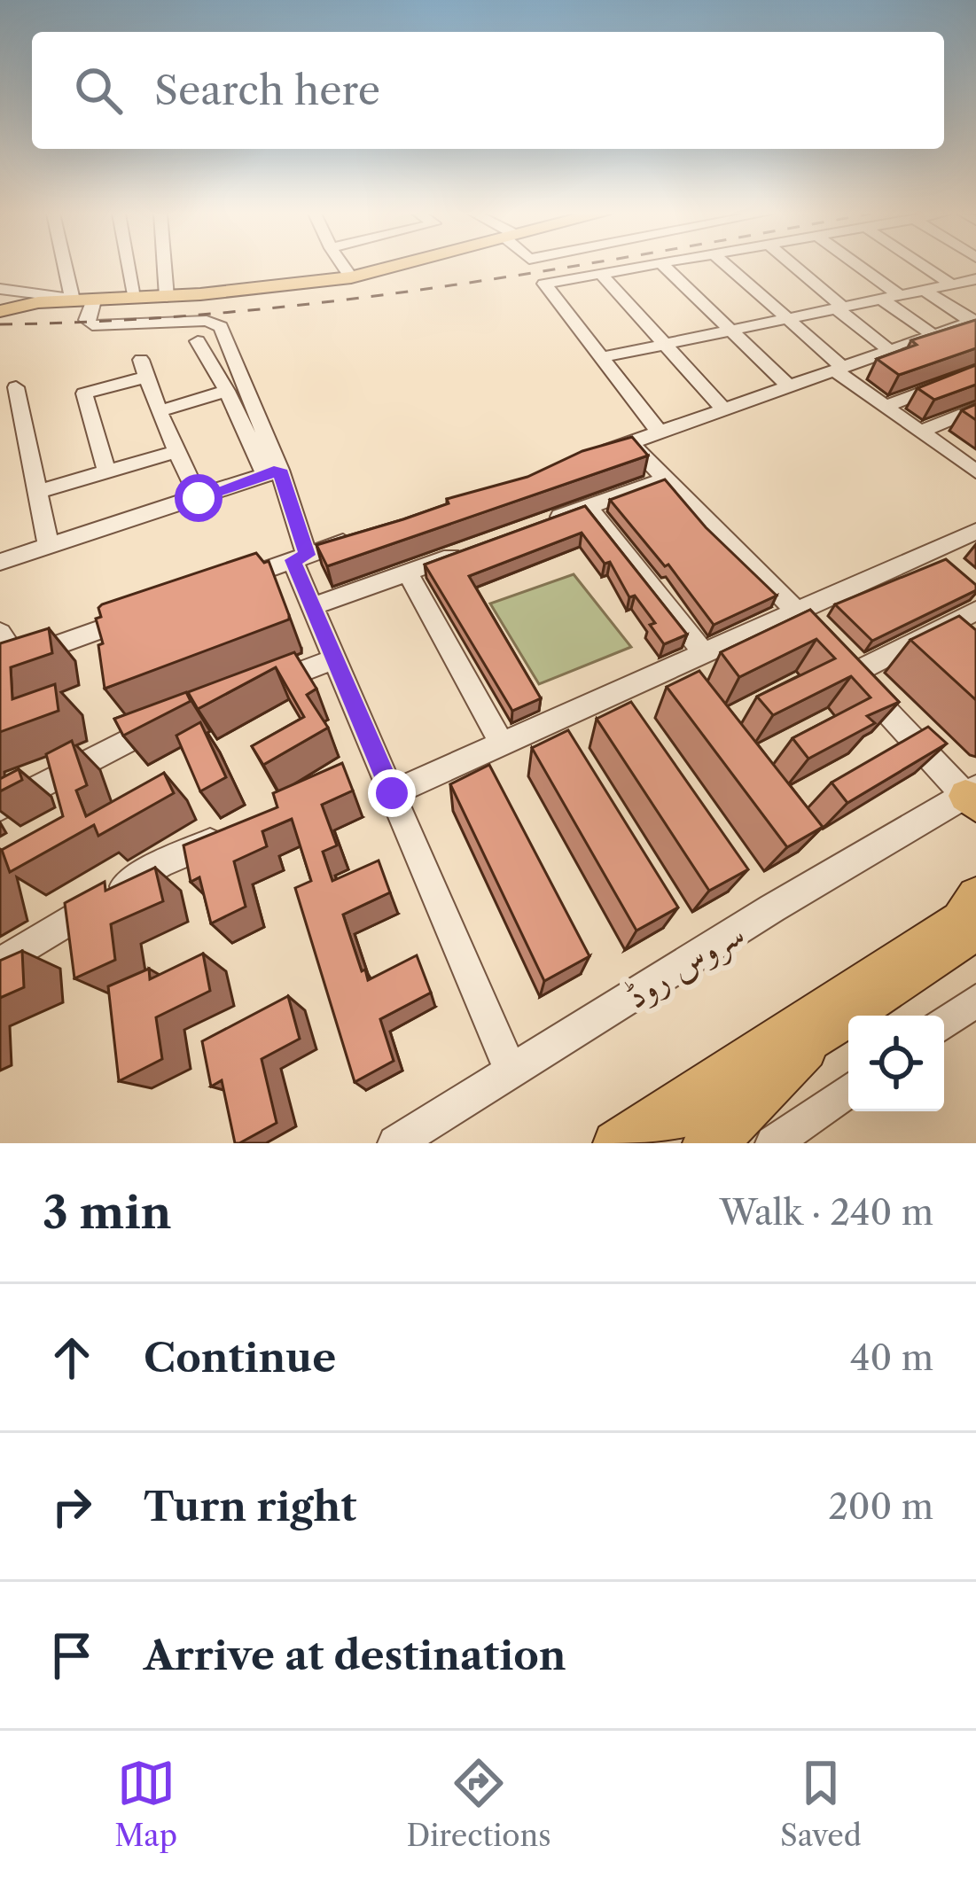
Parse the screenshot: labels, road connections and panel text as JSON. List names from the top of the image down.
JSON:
{
  "streets": {
    "street": ["سروس روڈ"]
  },
  "page": {
    "search": "Search here",
    "heading": ["3 min", "Walk · 240 m"],
    "list": [
      ["Continue", "40 m"],
      ["Turn right", "200 m"],
      "Arrive at destination"
    ],
    "nav": ["Map", "Directions", "Saved"]
  }
}
